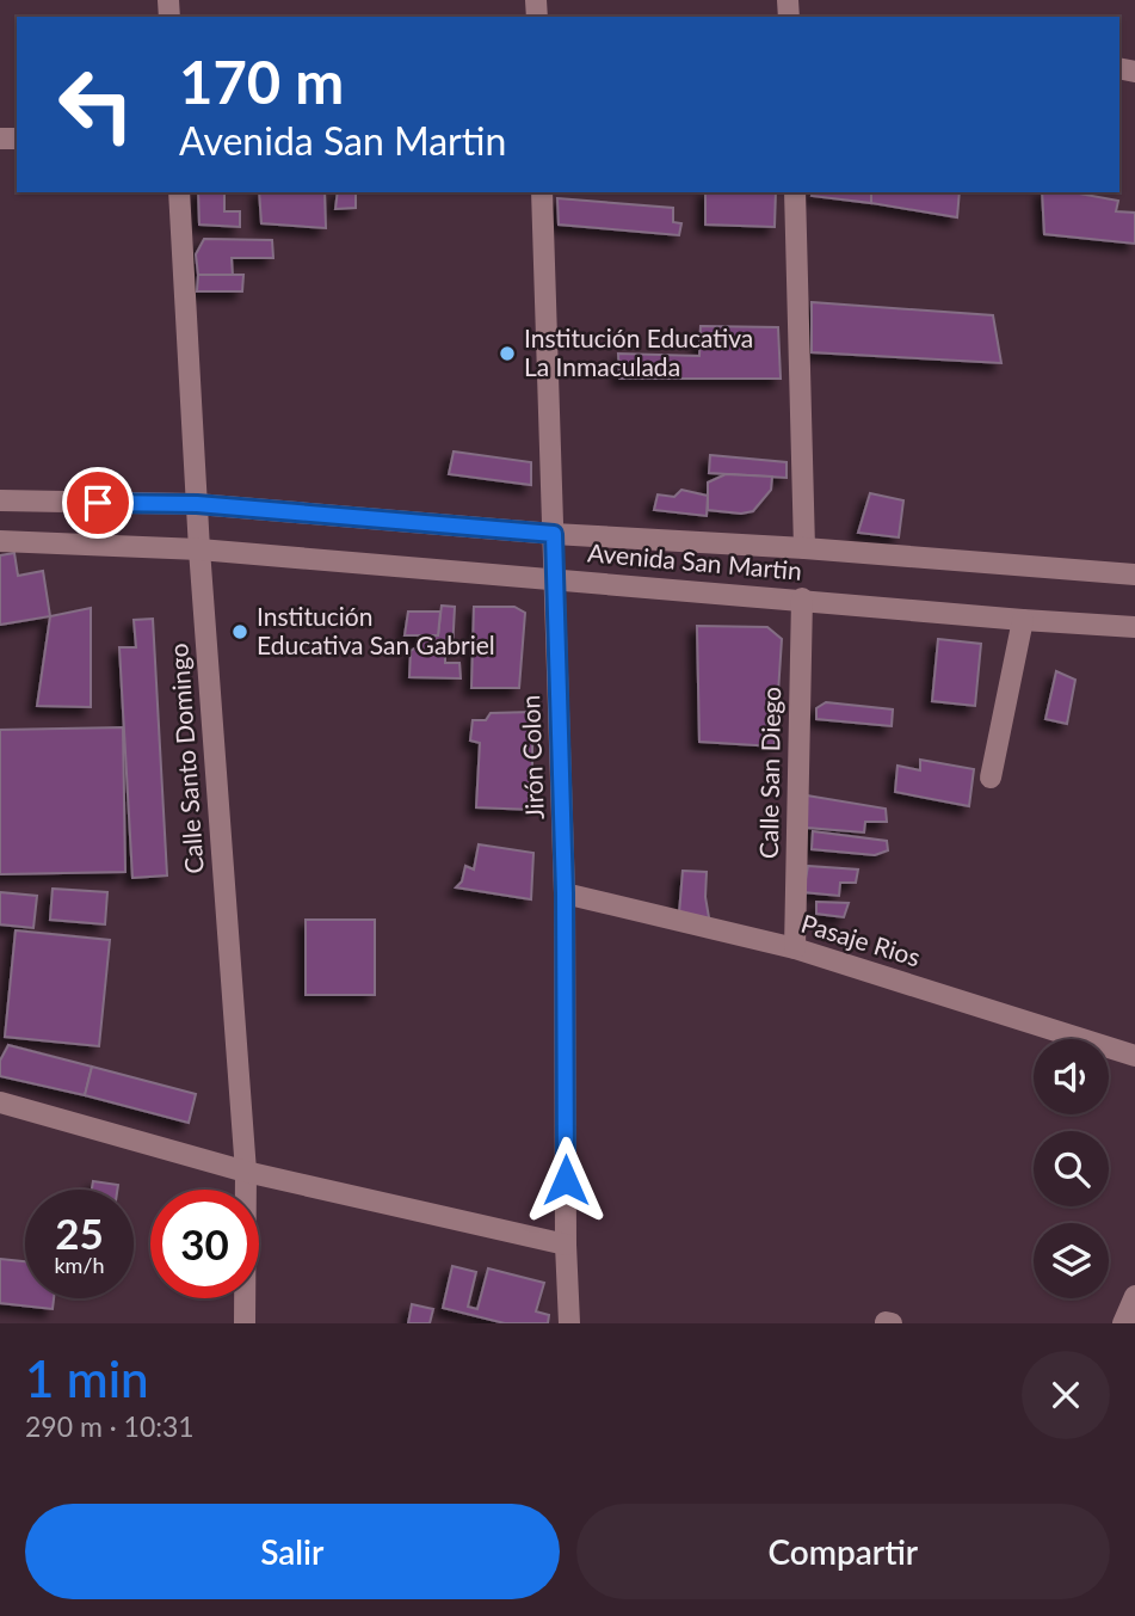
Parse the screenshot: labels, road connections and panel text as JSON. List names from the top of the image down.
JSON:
{
  "streets": {
    "street": [
      "Avenida San Martin",
      "Jirón Colon",
      "Calle Santo Domingo",
      "Calle San Diego",
      "Pasaje Rios"
    ]
  },
  "crossings": [
    ["Avenida San Martin", "Jirón Colon"],
    ["Avenida San Martin", "Calle Santo Domingo"],
    ["Avenida San Martin", "Calle San Diego"],
    ["Jirón Colon", "Pasaje Rios"],
    ["Calle San Diego", "Pasaje Rios"]
  ],
  "places": ["Institución Educativa La Inmaculada", "Institución Educativa San Gabriel"],
  "page": {
    "turn": ["170 m", "Avenida San Martin"],
    "speed": "25 km/h",
    "limit": "30",
    "heading": ["1 min", "290 m · 10:31"],
    "buttons": ["Salir", "Compartir"]
  }
}
